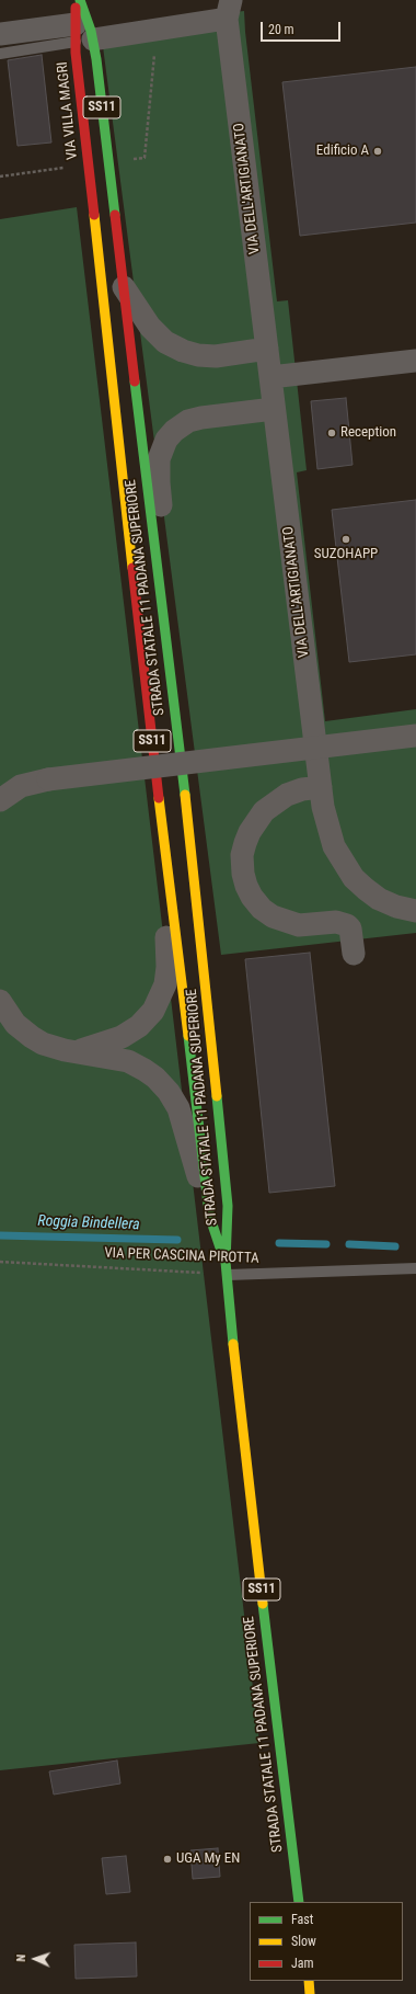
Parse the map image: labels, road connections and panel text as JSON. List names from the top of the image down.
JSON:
{
  "streets": {
    "main road": ["SS11", "VIA VILLA MAGRI", "STRADA STATALE 11 PADANA SUPERIORE"],
    "street": ["VIA DELL'ARTIGIANATO"],
    "lane": ["VIA PER CASCINA PIROTTA"]
  },
  "crossings": [
    ["SS11", "STRADA STATALE 11 PADANA SUPERIORE"],
    ["SS11", "VIA PER CASCINA PIROTTA"],
    ["VIA VILLA MAGRI", "STRADA STATALE 11 PADANA SUPERIORE"],
    ["STRADA STATALE 11 PADANA SUPERIORE", "VIA PER CASCINA PIROTTA"]
  ],
  "water": ["Roggia Bindellera"],
  "places": [
    "Edificio A",
    "Reception",
    "SUZOHAPP",
    "UGA My EN"
  ],
  "legend": ["Fast", "Slow", "Jam"],
  "scale_bar": "20 m",
  "north": "left"
}
